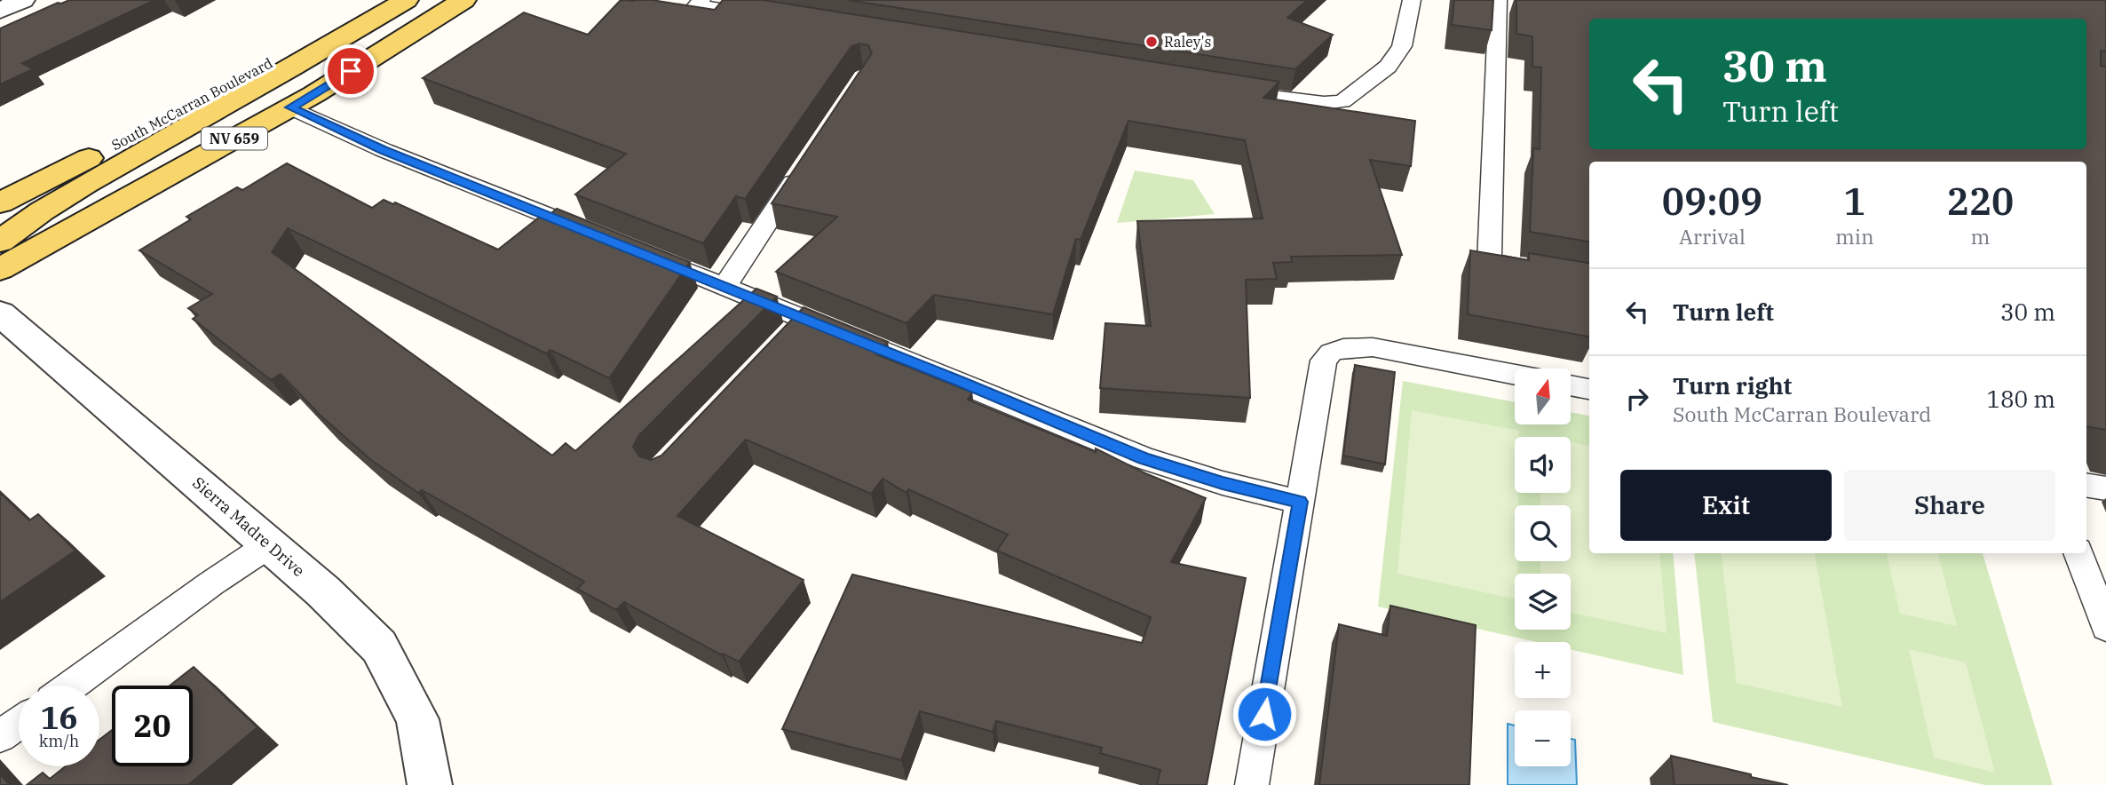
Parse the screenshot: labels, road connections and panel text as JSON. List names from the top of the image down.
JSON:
{
  "streets": {
    "main road": ["South McCarran Boulevard", "NV 659"],
    "street": ["Sierra Madre Drive"]
  },
  "places": ["Raley's"],
  "north": "top",
  "page": {
    "turn": ["30 m", "Turn left"],
    "eta": [
      "09:09",
      "Arrival",
      "1",
      "min",
      "220",
      "m"
    ],
    "list": [
      {
        "name": "Turn left",
        "value": "30 m"
      },
      {
        "name": "Turn right",
        "note": "South McCarran Boulevard",
        "value": "180 m"
      }
    ],
    "map_buttons": ["+", "−"],
    "buttons": ["Exit", "Share"],
    "speed": "16 km/h",
    "limit": "20"
  }
}
